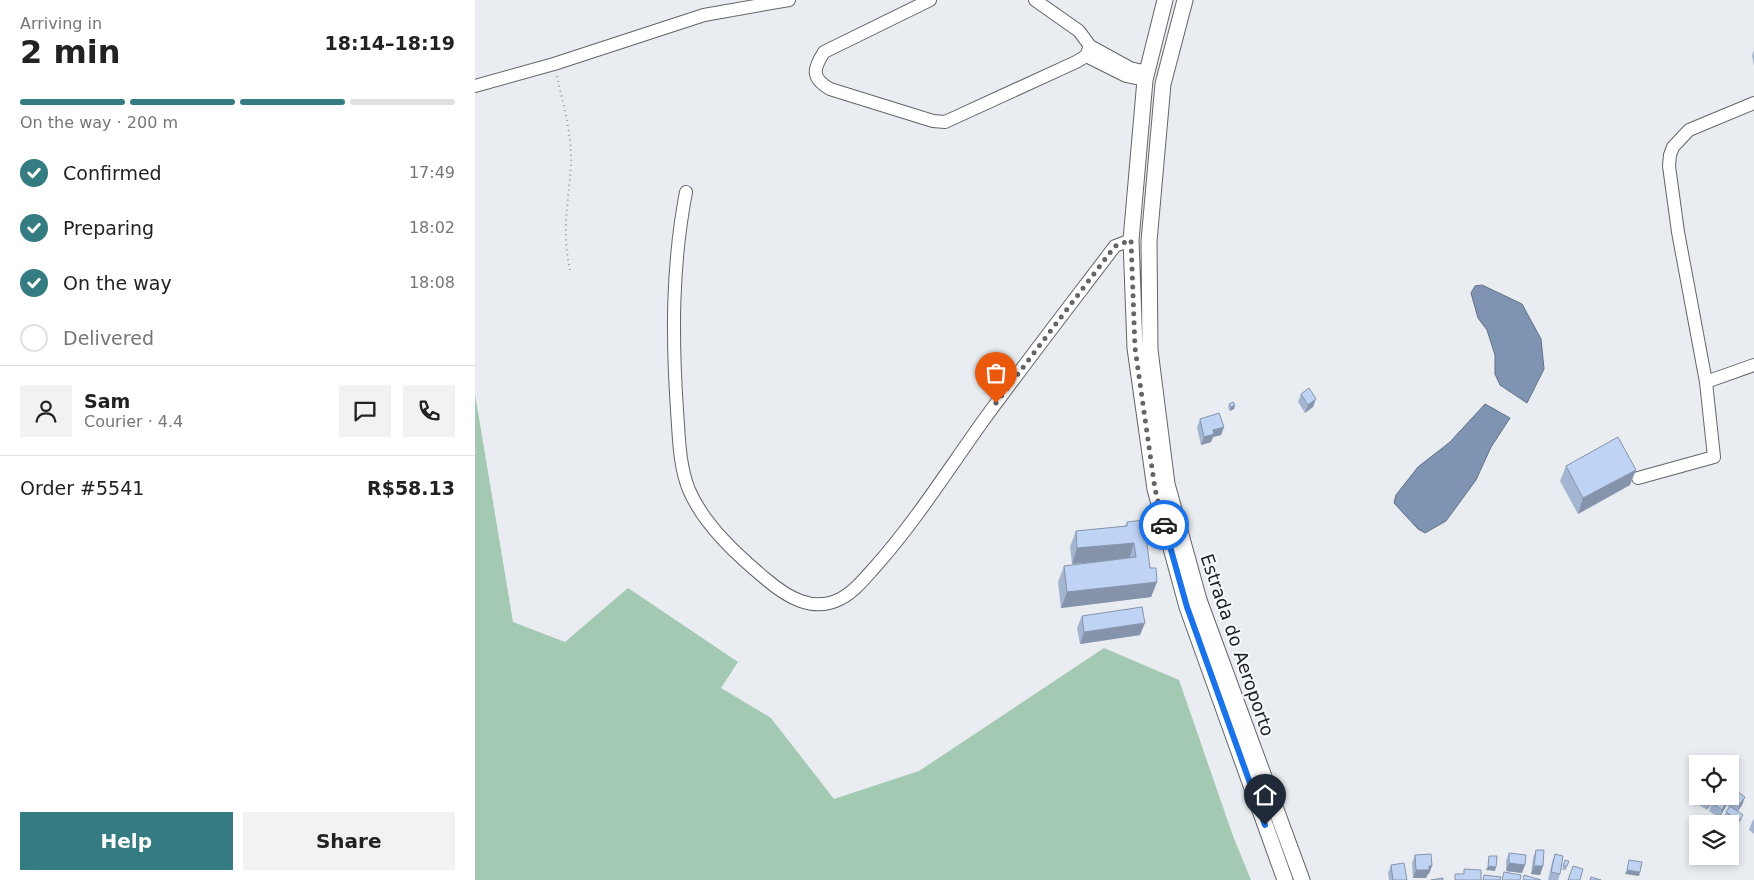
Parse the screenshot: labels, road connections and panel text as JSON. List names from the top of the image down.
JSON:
{
  "streets": {
    "main road": ["Estrada do Aeroporto"]
  },
  "page": {
    "heading": ["2 min", "Arriving in", "18:14–18:19"],
    "panel": [
      "Sam",
      "Courier · 4.4",
      "Order #5541",
      "R$58.13"
    ],
    "bar": "On the way · 200 m",
    "list": [
      ["Confirmed", "17:49"],
      ["Preparing", "18:02"],
      ["On the way", "18:08"],
      "Delivered"
    ],
    "buttons": ["Help", "Share"]
  }
}
